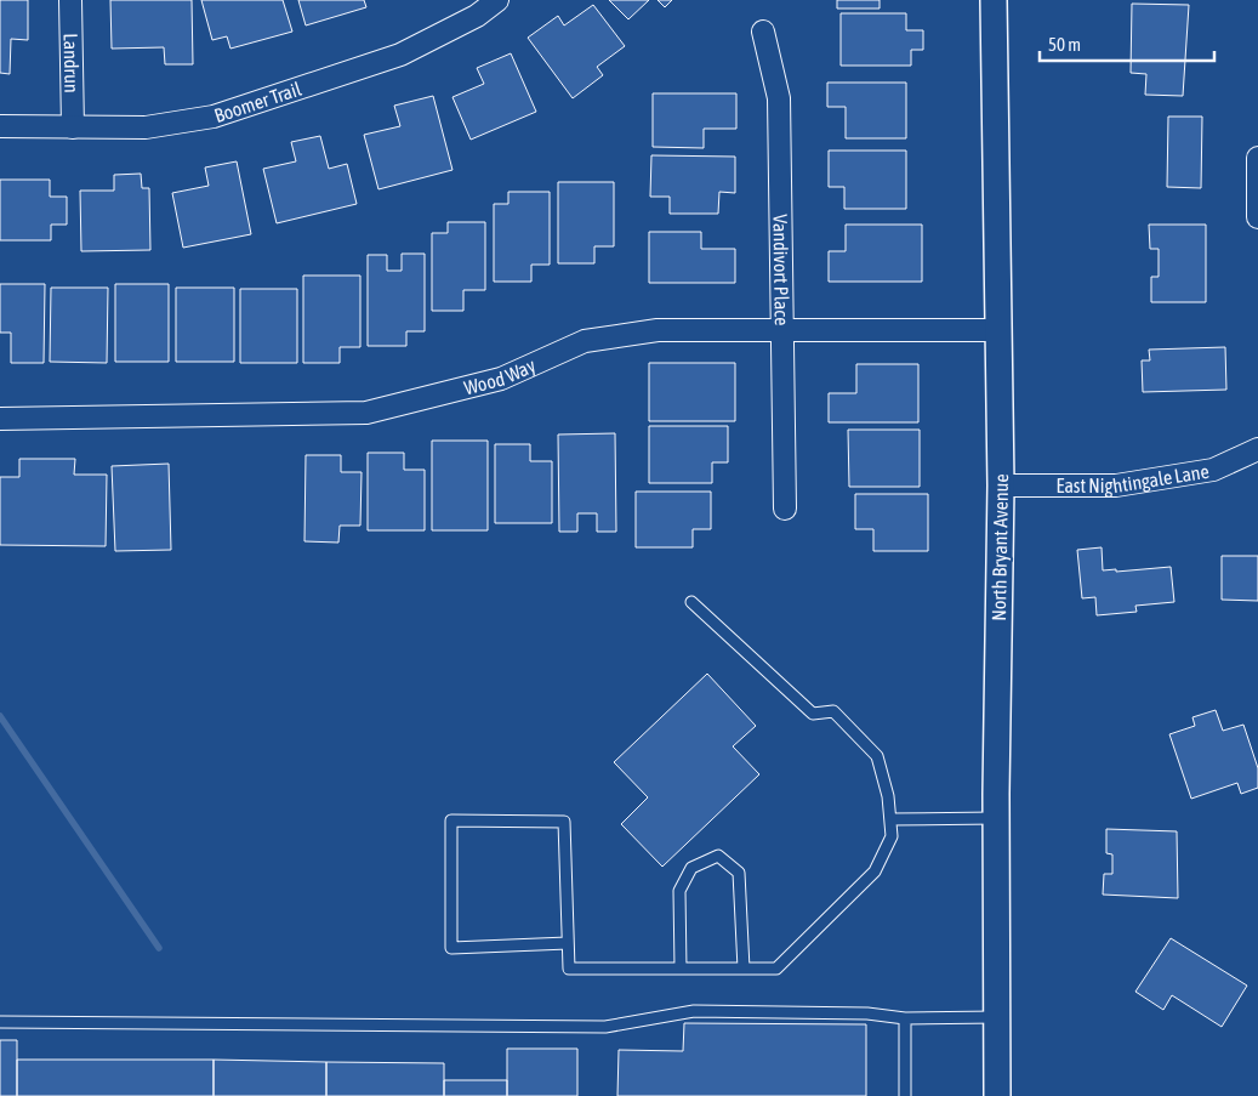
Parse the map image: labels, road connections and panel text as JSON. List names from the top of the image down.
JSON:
{
  "streets": {
    "street": [
      "Landrun",
      "Boomer Trail",
      "Vandivort Place",
      "Wood Way",
      "East Nightingale Lane",
      "North Bryant Avenue"
    ]
  },
  "crossings": [
    ["Landrun", "Boomer Trail"],
    ["Vandivort Place", "Wood Way"],
    ["Wood Way", "North Bryant Avenue"],
    ["East Nightingale Lane", "North Bryant Avenue"]
  ],
  "scale_bar": "50 m"
}
